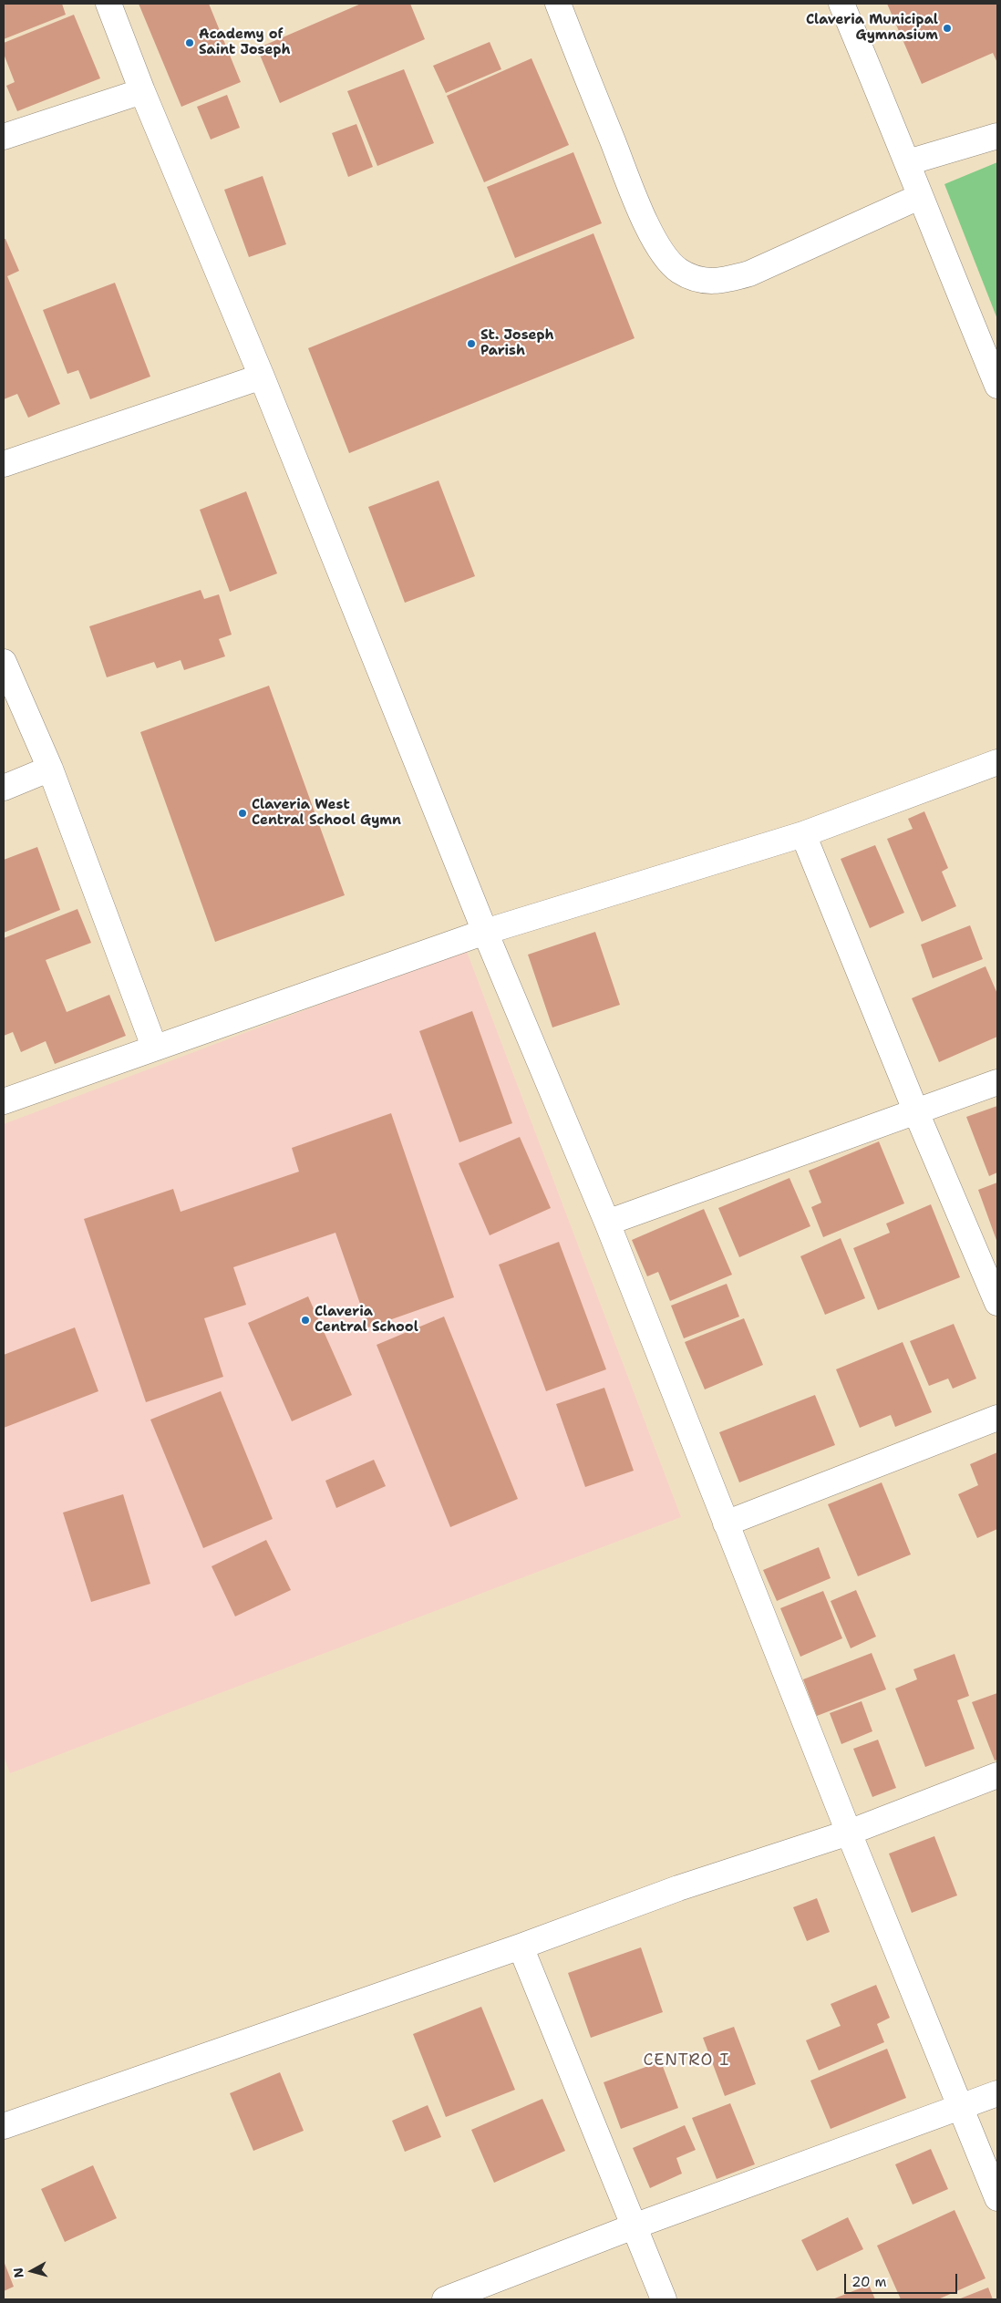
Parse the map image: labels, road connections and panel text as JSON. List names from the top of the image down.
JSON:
{
  "districts": ["CENTRO I"],
  "places": [
    "Claveria Municipal Gymnasium",
    "Academy of Saint Joseph",
    "St. Joseph Parish",
    "Claveria West Central School Gymn",
    "Claveria Central School"
  ],
  "scale_bar": "20 m",
  "north": "left"
}
